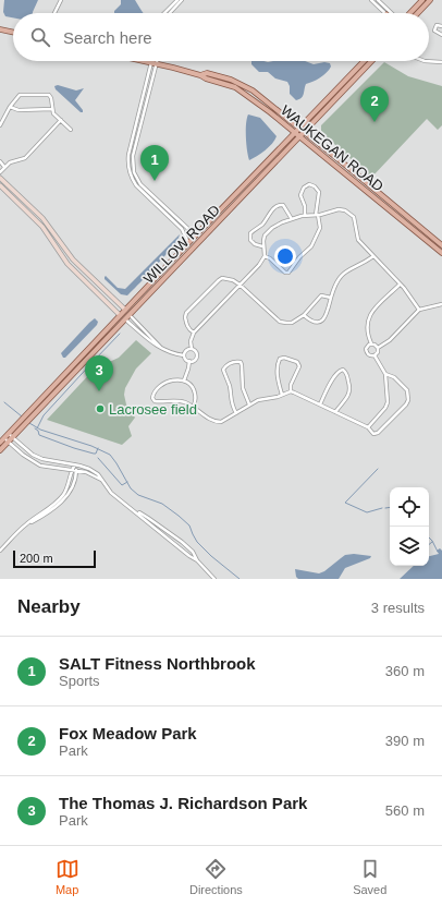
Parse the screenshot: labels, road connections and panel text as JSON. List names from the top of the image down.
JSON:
{
  "streets": {
    "main road": ["WAUKEGAN ROAD", "WILLOW ROAD"]
  },
  "crossings": [
    ["WAUKEGAN ROAD", "WILLOW ROAD"]
  ],
  "places": ["Lacrosee field"],
  "scale_bar": "200 m",
  "page": {
    "search": "Search here",
    "pins": ["2", "1", "3"],
    "scale": "200 m",
    "heading": ["Nearby", "3 results"],
    "list": [
      {
        "mark": "1",
        "name": "SALT Fitness Northbrook",
        "note": "Sports",
        "value": "360 m"
      },
      {
        "mark": "2",
        "name": "Fox Meadow Park",
        "note": "Park",
        "value": "390 m"
      },
      {
        "mark": "3",
        "name": "The Thomas J. Richardson Park",
        "note": "Park",
        "value": "560 m"
      }
    ],
    "nav": ["Map", "Directions", "Saved"]
  }
}
